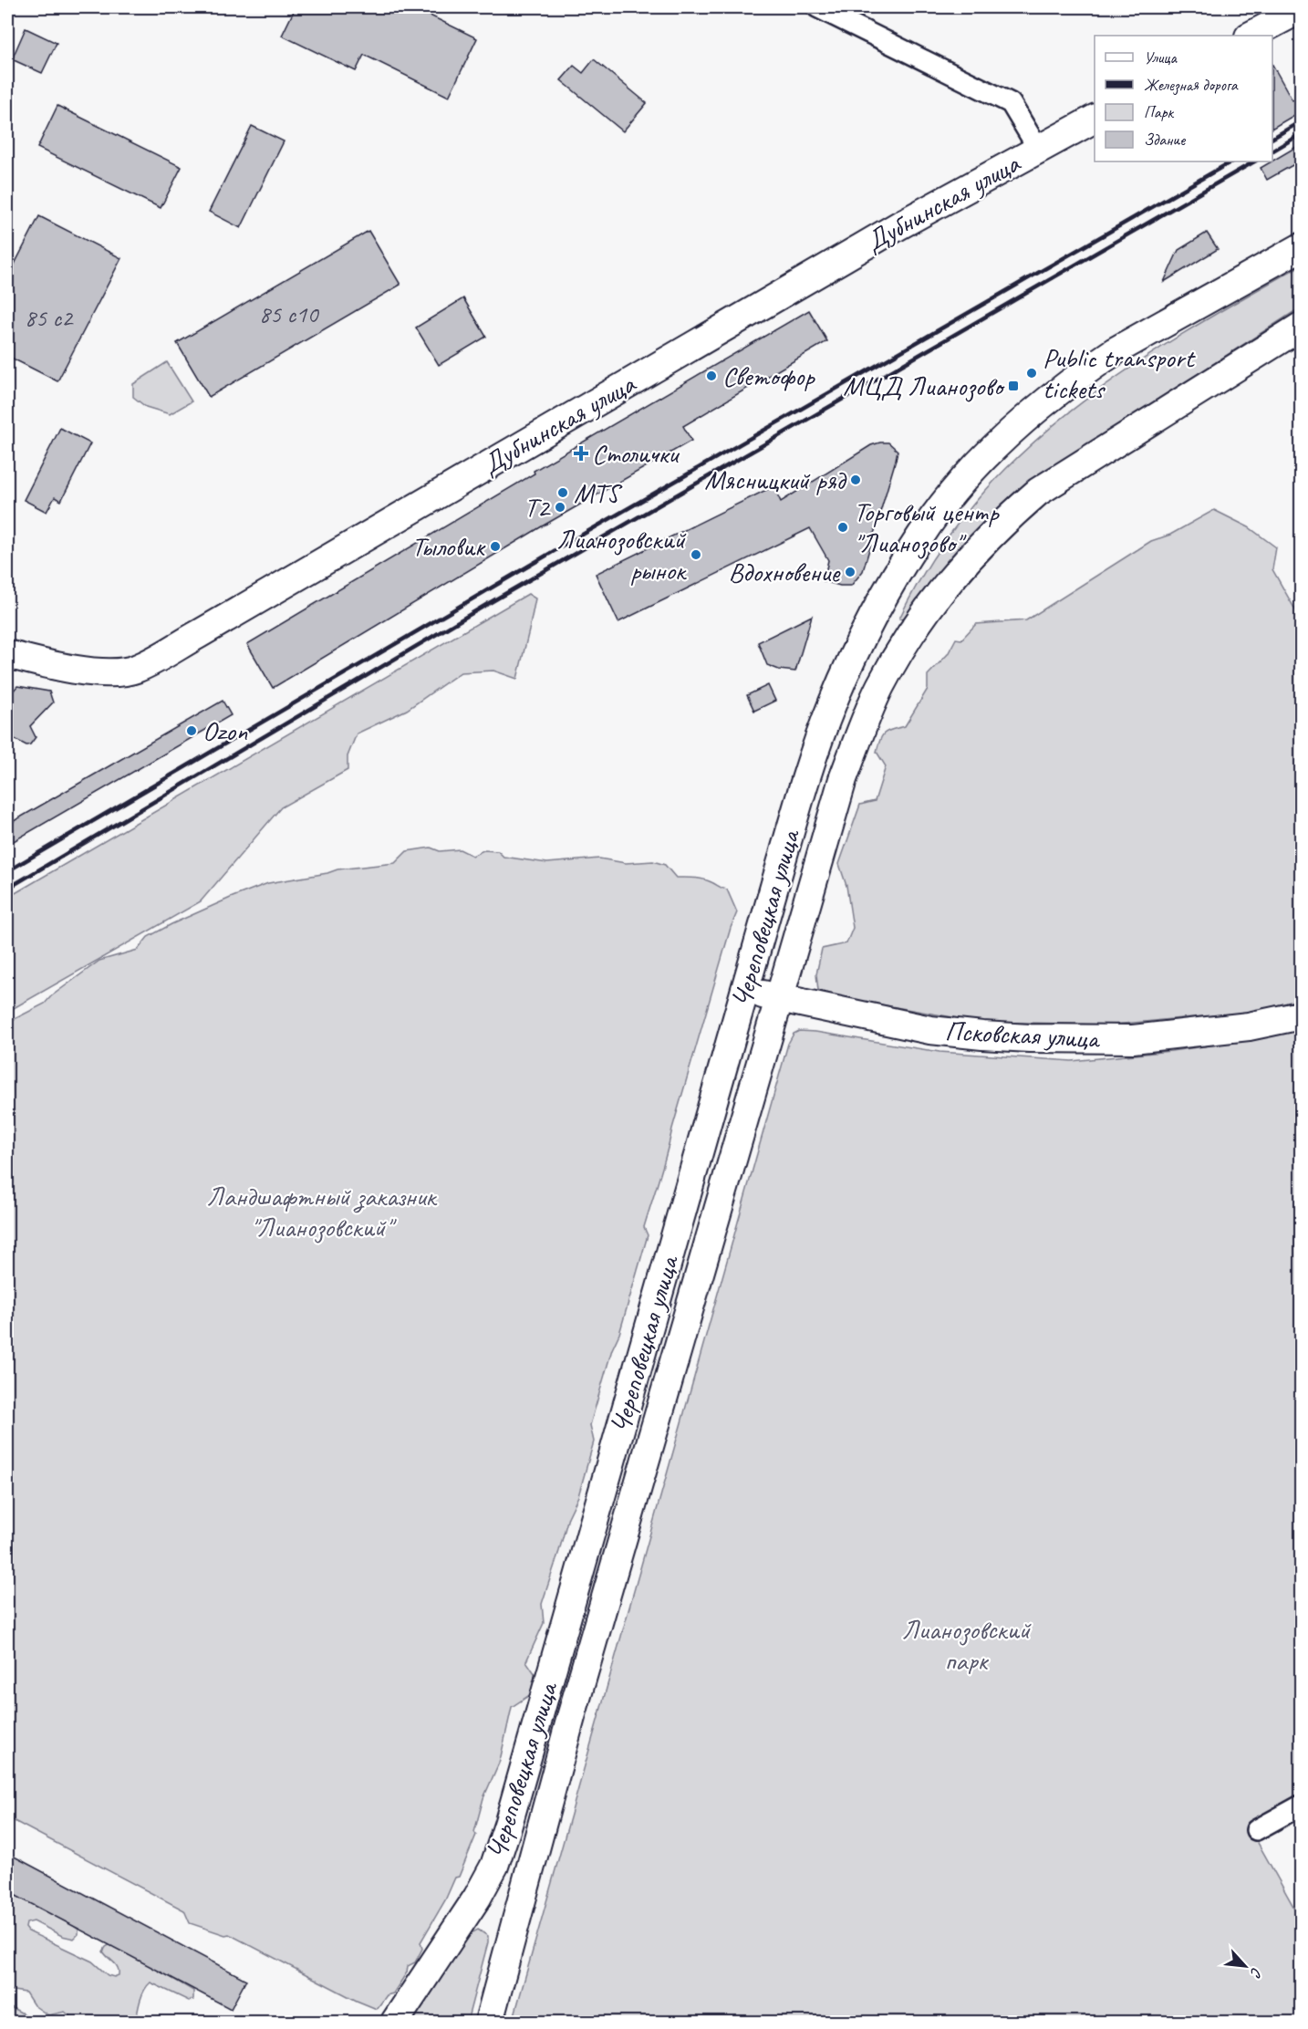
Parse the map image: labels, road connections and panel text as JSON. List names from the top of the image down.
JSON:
{
  "streets": {
    "main road": ["Дубнинская улица", "Череповецкая улица", "Псковская улица"]
  },
  "crossings": [
    ["Череповецкая улица", "Псковская улица"]
  ],
  "parks": ["Ландшафтный заказник \"Лианозовский\"", "Лианозовский парк"],
  "places": {
    "other": [
      "Public transport tickets",
      "Светофор",
      "Мясницкий ряд",
      "MTS",
      "T2",
      "Торговый центр \"Лианозово\"",
      "Тыловик",
      "Лианозовский рынок",
      "Вдохновение",
      "Ozon"
    ],
    "transit": ["МЦД Лианозово"],
    "health": ["Столички"]
  },
  "house_numbers": ["85 с10", "85 с2"],
  "legend": [
    "Улица",
    "Железная дорога",
    "Парк",
    "Здание"
  ],
  "north": "bottom right"
}
